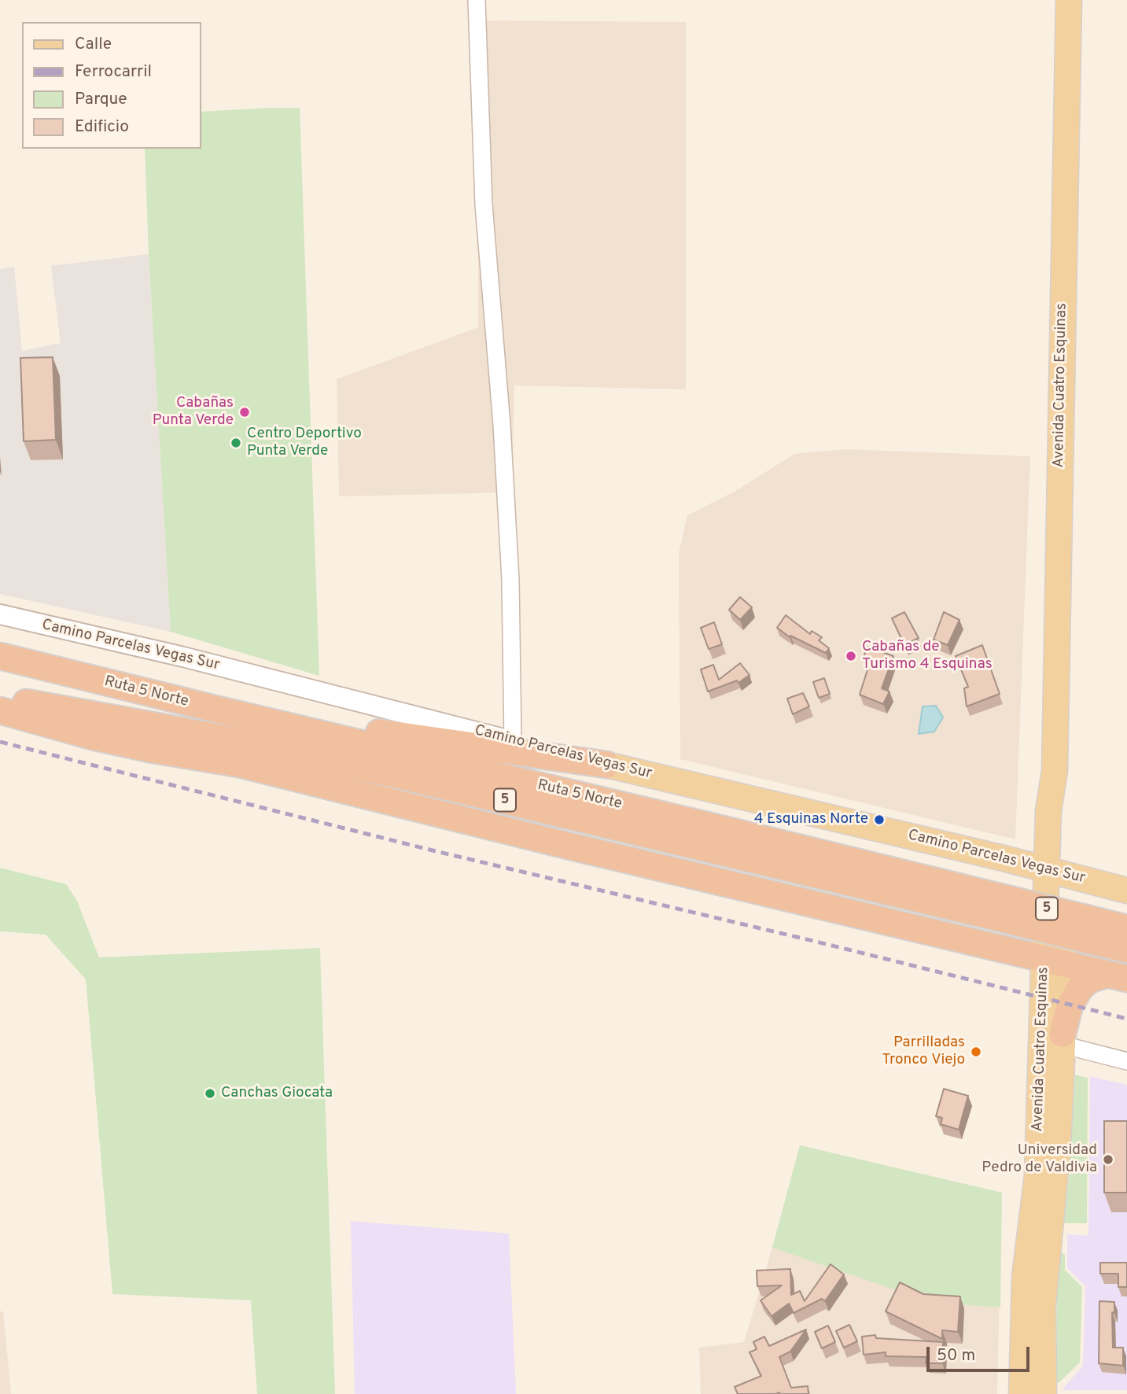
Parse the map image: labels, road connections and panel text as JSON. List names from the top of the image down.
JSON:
{
  "streets": {
    "highway": ["Ruta 5 Norte", "5"],
    "main road": ["Avenida Cuatro Esquinas", "Camino Parcelas Vegas Sur"]
  },
  "crossings": [
    ["Avenida Cuatro Esquinas", "Camino Parcelas Vegas Sur"]
  ],
  "places": [
    "Cabañas Punta Verde",
    "Centro Deportivo Punta Verde",
    "Cabañas de Turismo 4 Esquinas",
    "4 Esquinas Norte",
    "Parrilladas Tronco Viejo",
    "Canchas Giocata",
    "Universidad Pedro de Valdivia"
  ],
  "legend": [
    "Calle",
    "Ferrocarril",
    "Parque",
    "Edificio"
  ],
  "scale_bar": "50 m"
}
